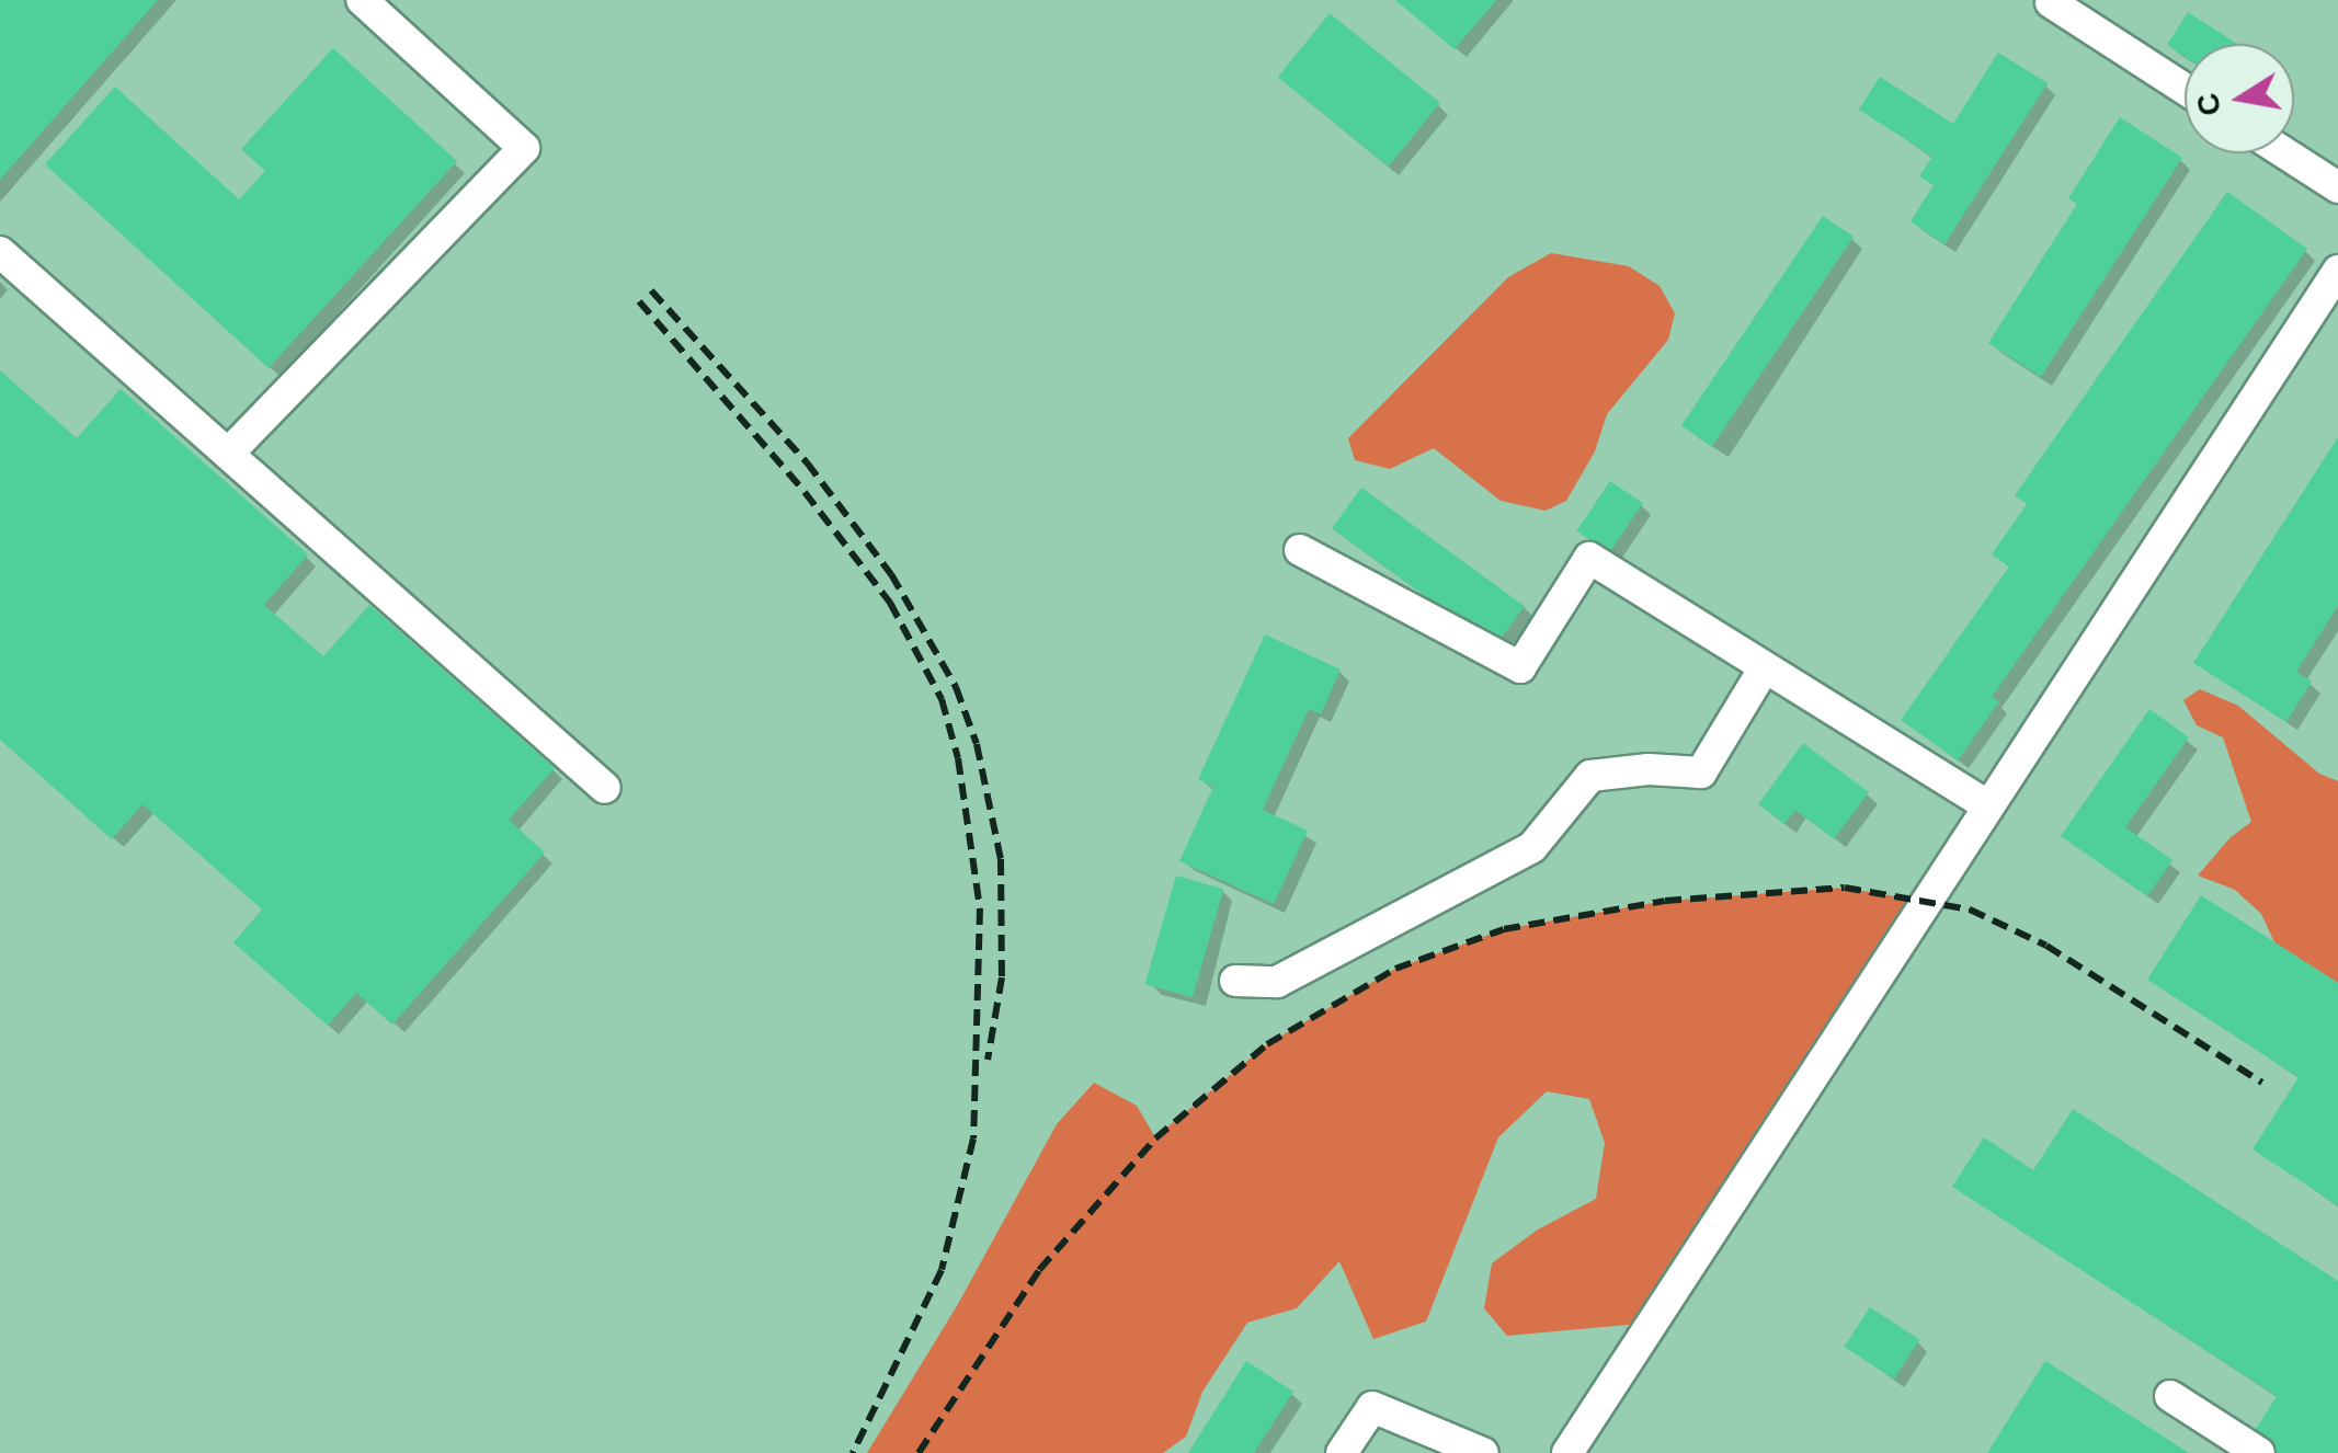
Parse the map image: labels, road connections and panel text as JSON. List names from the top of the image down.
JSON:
{
  "north": "left"
}
